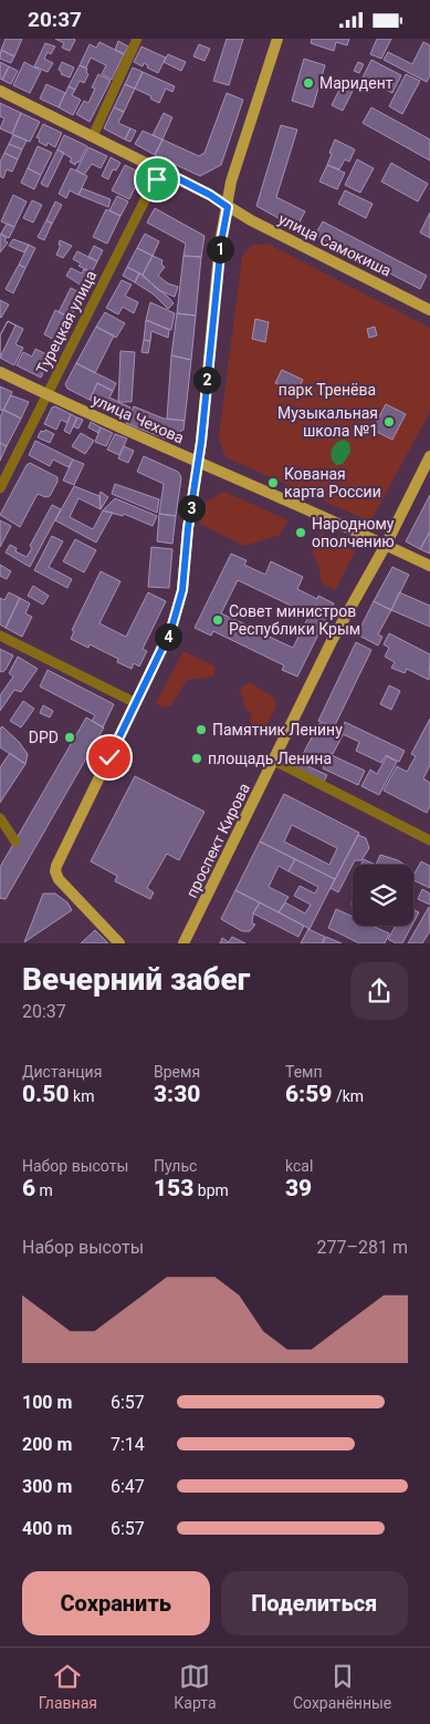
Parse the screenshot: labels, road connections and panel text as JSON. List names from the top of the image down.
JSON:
{
  "streets": {
    "main road": ["улица Самокиша", "улица Чехова", "проспект Кирова"],
    "street": ["Турецкая улица"]
  },
  "crossings": [
    ["улица Самокиша", "Турецкая улица"],
    ["Турецкая улица", "улица Чехова"],
    ["улица Чехова", "проспект Кирова"]
  ],
  "parks": ["парк Тренёва"],
  "places": [
    "Маридент",
    "Музыкальная школа №1",
    "Кованая карта России",
    "Народному ополчению",
    "Совет министров Республики Крым",
    "Памятник Ленину",
    "DPD",
    "площадь Ленина"
  ],
  "page": {
    "status": "20:37",
    "pins": [
      "1",
      "2",
      "3",
      "4"
    ],
    "heading": ["Вечерний забег", "20:37"],
    "stats": [
      ["Дистанция", "0.50 km"],
      ["Время", "3:30"],
      ["Темп", "6:59 /km"],
      ["Набор высоты", "6 m"],
      ["Пульс", "153 bpm"],
      ["kcal", "39"]
    ],
    "chart": ["Набор высоты", "277–281 m"],
    "list": [
      {
        "name": "100 m",
        "note": "6:57"
      },
      {
        "name": "200 m",
        "note": "7:14"
      },
      {
        "name": "300 m",
        "note": "6:47"
      },
      {
        "name": "400 m",
        "note": "6:57"
      }
    ],
    "buttons": ["Сохранить", "Поделиться"],
    "tabs": ["Главная", "Карта", "Сохранённые"]
  }
}
